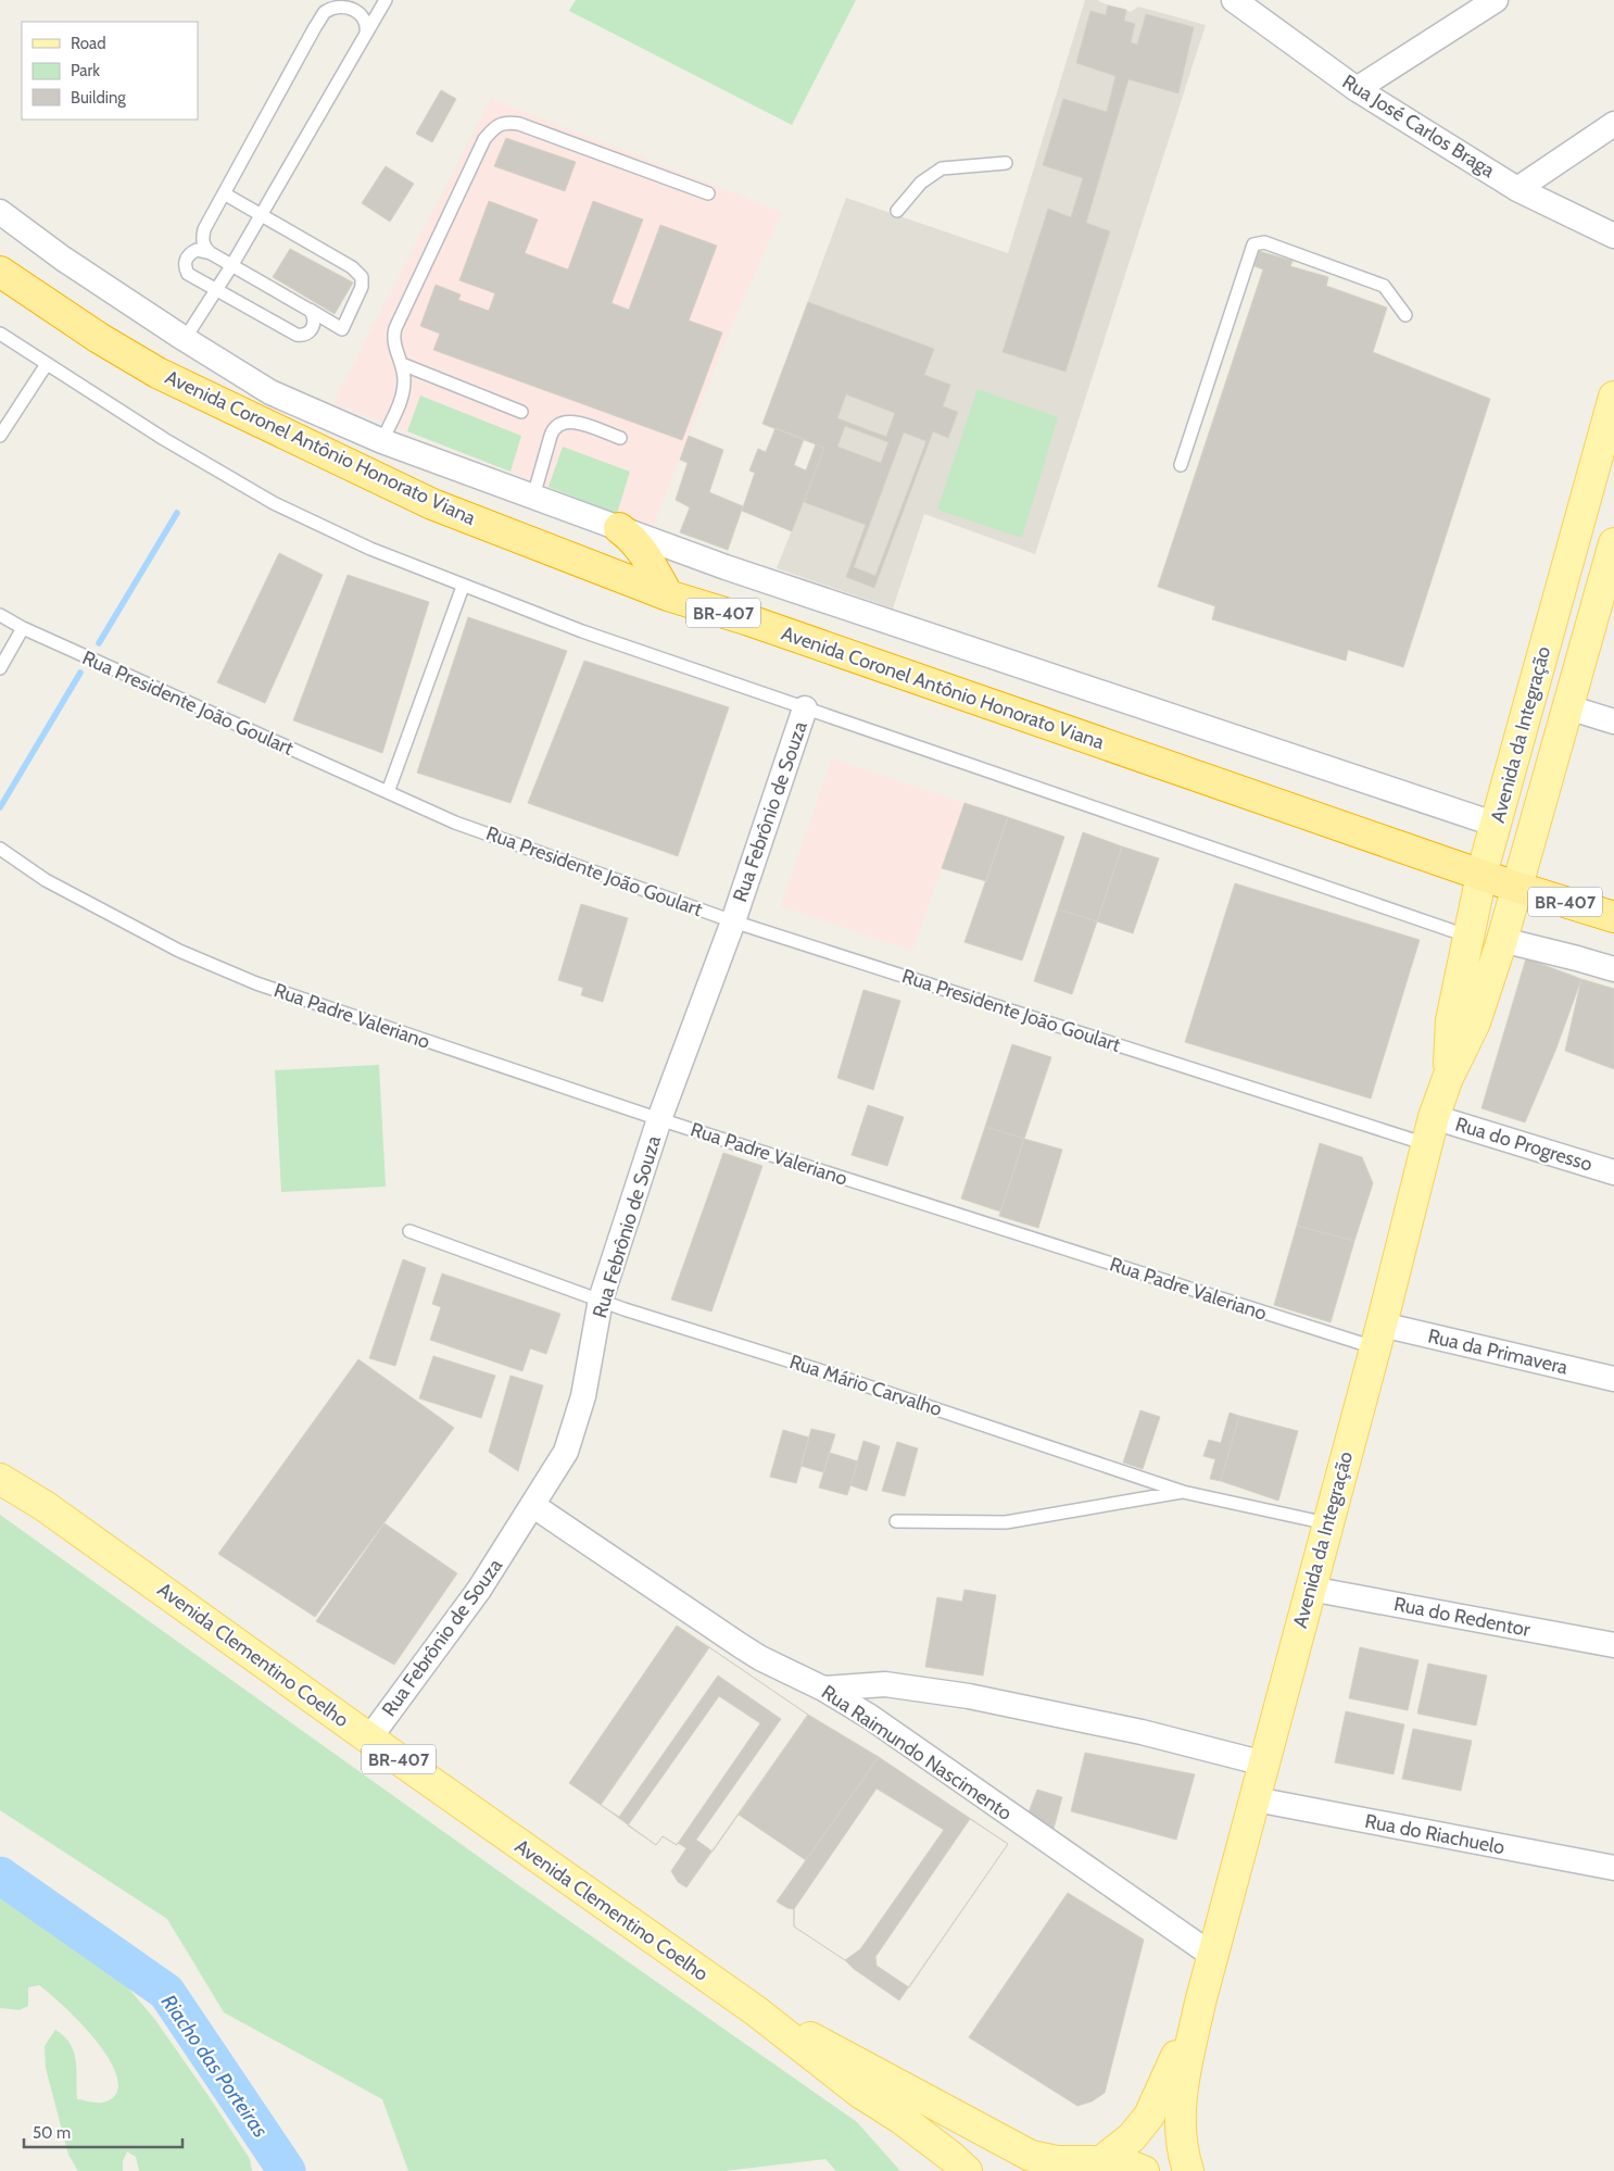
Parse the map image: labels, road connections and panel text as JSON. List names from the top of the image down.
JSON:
{
  "streets": {
    "highway": ["Avenida Coronel Antônio Honorato Viana", "BR-407"],
    "main road": ["Avenida da Integração", "Avenida Clementino Coelho"],
    "street": [
      "Rua José Carlos Braga",
      "Rua Febrônio de Souza",
      "Rua do Progresso",
      "Rua da Primavera",
      "Rua do Redentor",
      "Rua Raimundo Nascimento",
      "Rua do Riachuelo"
    ],
    "lane": ["Rua Presidente João Goulart", "Rua Padre Valeriano", "Rua Mário Carvalho"]
  },
  "crossings": [
    ["Avenida Coronel Antônio Honorato Viana", "Avenida da Integração"],
    ["Rua Presidente João Goulart", "Avenida da Integração"],
    ["Rua Presidente João Goulart", "Rua Febrônio de Souza"],
    ["Avenida da Integração", "Rua Padre Valeriano"],
    ["Avenida da Integração", "Rua do Progresso"],
    ["Avenida da Integração", "Rua da Primavera"],
    ["Avenida da Integração", "Rua Mário Carvalho"],
    ["Avenida da Integração", "Rua do Redentor"],
    ["Avenida da Integração", "Avenida Clementino Coelho"],
    ["Avenida da Integração", "Rua Raimundo Nascimento"],
    ["Avenida da Integração", "Rua do Riachuelo"],
    ["Rua Febrônio de Souza", "Rua Padre Valeriano"],
    ["Rua Febrônio de Souza", "Rua Mário Carvalho"],
    ["Rua Febrônio de Souza", "Avenida Clementino Coelho"],
    ["Rua Febrônio de Souza", "Rua Raimundo Nascimento"],
    ["Rua Padre Valeriano", "Rua da Primavera"]
  ],
  "water": ["Riacho das Porteiras"],
  "legend": ["Road", "Park", "Building"],
  "scale_bar": "50 m"
}
